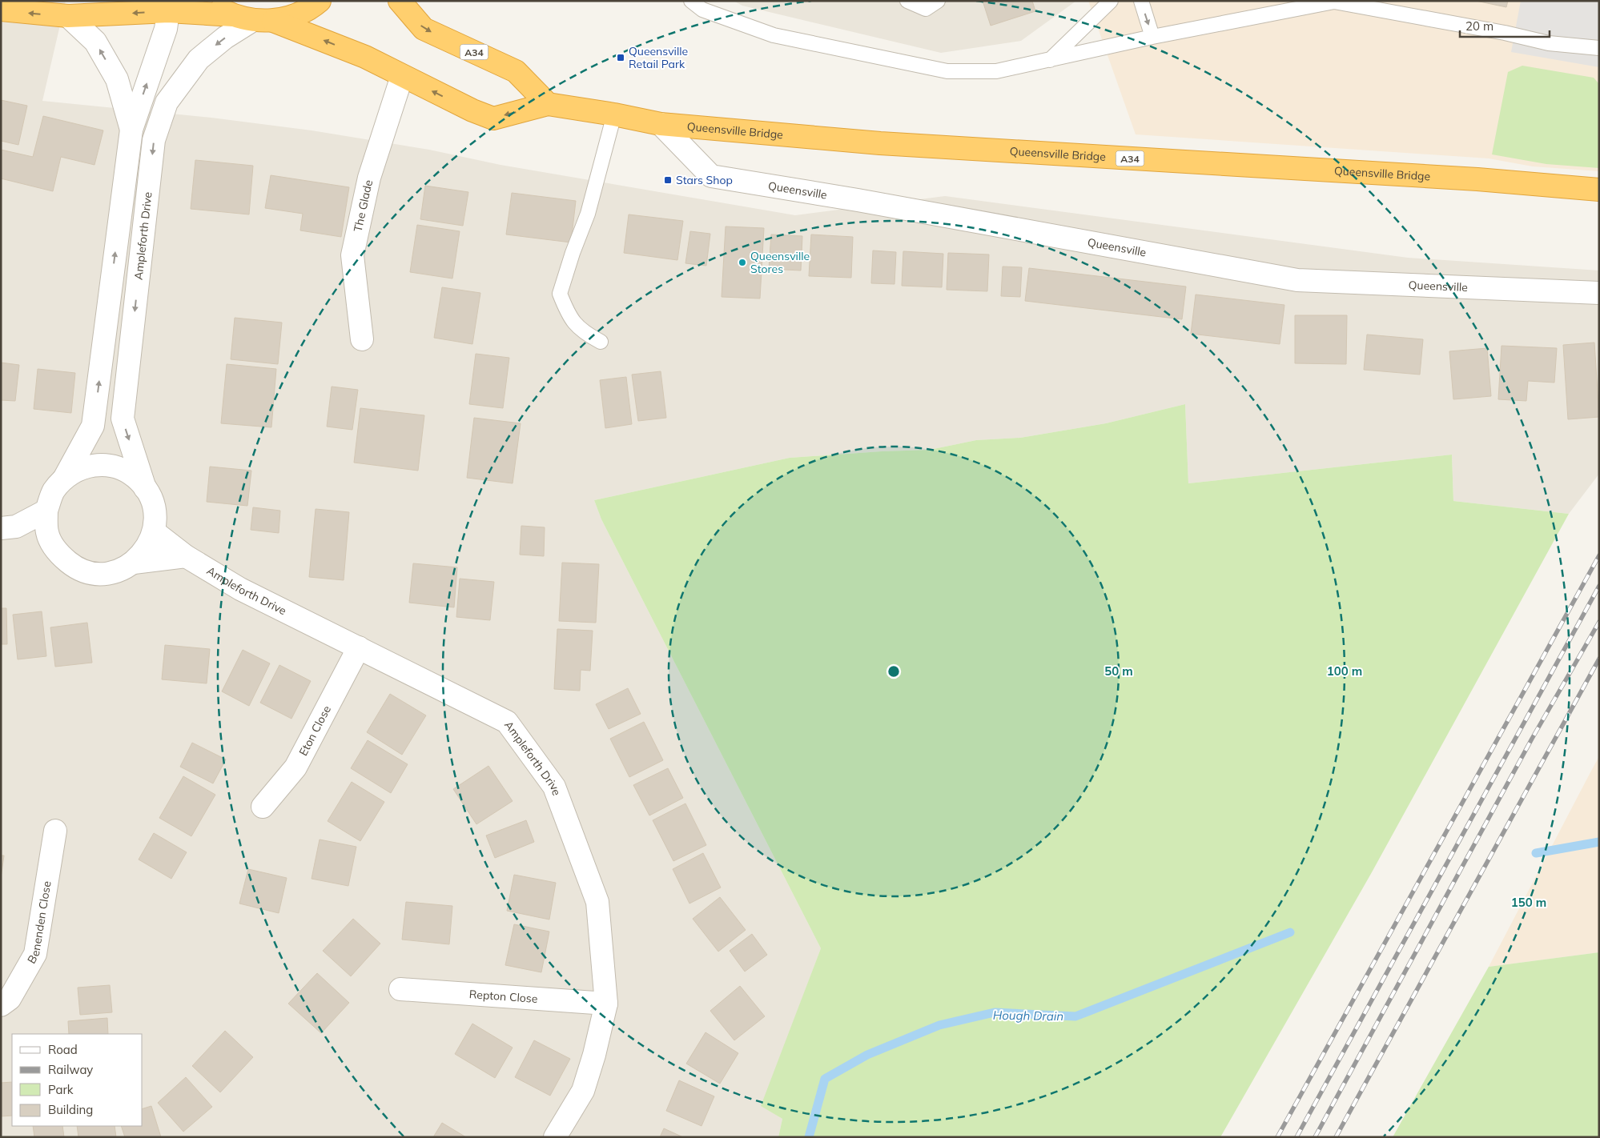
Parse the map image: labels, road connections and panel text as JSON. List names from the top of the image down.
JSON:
{
  "streets": {
    "highway": ["A34", "Queensville Bridge"],
    "street": [
      "Queensville",
      "The Glade",
      "Ampleforth Drive",
      "Eton Close",
      "Benenden Close",
      "Repton Close"
    ]
  },
  "crossings": [
    ["A34", "Queensville Bridge"],
    ["A34", "Queensville"],
    ["A34", "The Glade"],
    ["A34", "Ampleforth Drive"],
    ["Queensville Bridge", "Queensville"],
    ["Ampleforth Drive", "Eton Close"],
    ["Ampleforth Drive", "Repton Close"]
  ],
  "water": ["Hough Drain"],
  "places": {
    "transit": ["Queensville Retail Park", "Stars Shop"],
    "other": ["Queensville Stores"]
  },
  "legend": [
    "Road",
    "Railway",
    "Park",
    "Building"
  ],
  "scale_bar": "20 m",
  "rings": ["50 m", "100 m", "150 m"]
}
